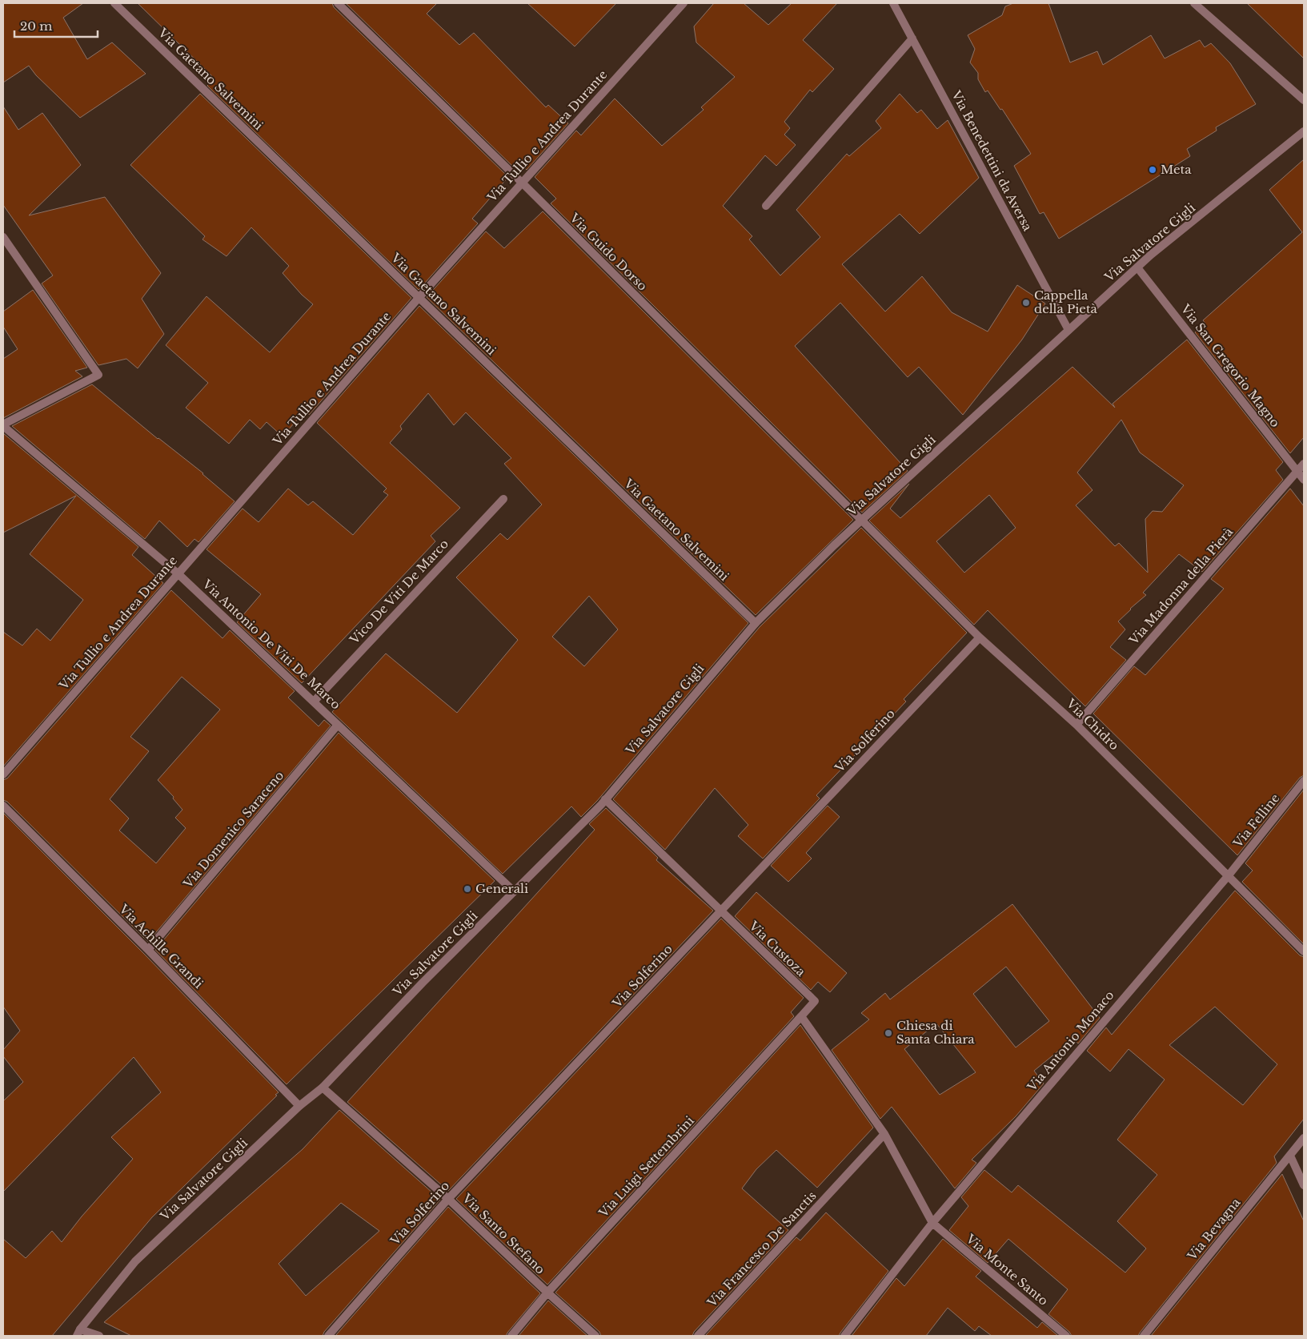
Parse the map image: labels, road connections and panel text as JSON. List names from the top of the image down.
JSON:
{
  "streets": {
    "street": [
      "Via Gaetano Salvemini",
      "Via Tullio e Andrea Durante",
      "Via Benedettini da Aversa",
      "Via Salvatore Gigli",
      "Via Guido Dorso",
      "Via San Gregorio Magno",
      "Via Madonna della Pierà",
      "Vico De Viti De Marco",
      "Via Antonio De Viti De Marco",
      "Via Chidro",
      "Via Solferino",
      "Via Felline",
      "Via Domenico Saraceno",
      "Via Achille Grandi",
      "Via Custoza",
      "Via Antonio Monaco",
      "Via Luigi Settembrini",
      "Via Bevagna",
      "Via Santo Stefano",
      "Via Francesco De Sanctis",
      "Via Monte Santo"
    ]
  },
  "crossings": [
    ["Via Gaetano Salvemini", "Via Tullio e Andrea Durante"],
    ["Via Gaetano Salvemini", "Via Salvatore Gigli"],
    ["Via Tullio e Andrea Durante", "Via Guido Dorso"],
    ["Via Tullio e Andrea Durante", "Via Antonio De Viti De Marco"],
    ["Via Benedettini da Aversa", "Via Salvatore Gigli"],
    ["Via Salvatore Gigli", "Via Guido Dorso"],
    ["Via Salvatore Gigli", "Via San Gregorio Magno"],
    ["Via Salvatore Gigli", "Via Antonio De Viti De Marco"],
    ["Via Salvatore Gigli", "Via Chidro"],
    ["Via Salvatore Gigli", "Via Achille Grandi"],
    ["Via Salvatore Gigli", "Via Custoza"],
    ["Via Salvatore Gigli", "Via Santo Stefano"],
    ["Via Guido Dorso", "Via Chidro"],
    ["Via San Gregorio Magno", "Via Madonna della Pierà"],
    ["Via Madonna della Pierà", "Via Chidro"],
    ["Vico De Viti De Marco", "Via Antonio De Viti De Marco"],
    ["Via Antonio De Viti De Marco", "Via Domenico Saraceno"],
    ["Via Chidro", "Via Solferino"],
    ["Via Chidro", "Via Felline"],
    ["Via Chidro", "Via Antonio Monaco"],
    ["Via Solferino", "Via Custoza"],
    ["Via Solferino", "Via Santo Stefano"],
    ["Via Felline", "Via Antonio Monaco"],
    ["Via Domenico Saraceno", "Via Achille Grandi"],
    ["Via Custoza", "Via Luigi Settembrini"],
    ["Via Antonio Monaco", "Via Monte Santo"],
    ["Via Luigi Settembrini", "Via Santo Stefano"]
  ],
  "places": [
    "Meta",
    "Cappella della Pietà",
    "Generali",
    "Chiesa di Santa Chiara"
  ],
  "scale_bar": "20 m"
}
